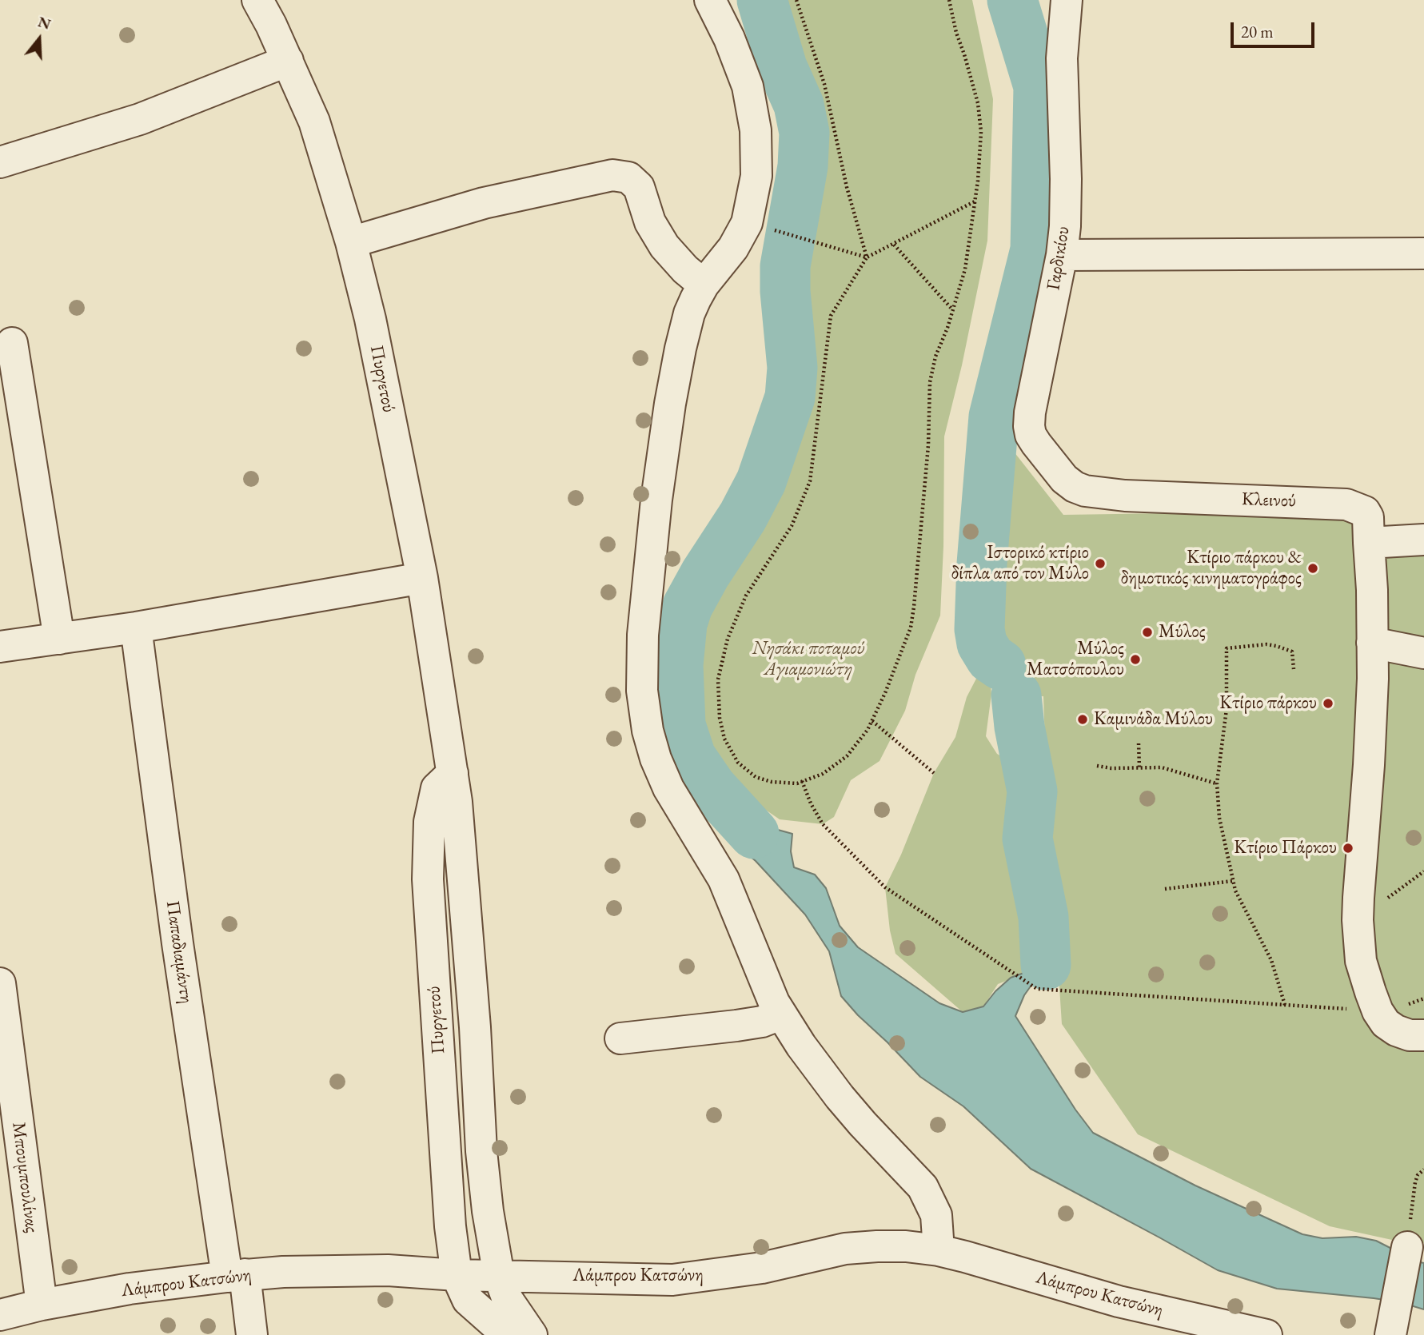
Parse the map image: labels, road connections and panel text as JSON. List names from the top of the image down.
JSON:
{
  "streets": {
    "street": [
      "Γαρδικίου",
      "Πυργετού",
      "Κλεινού",
      "Παπαδιαμάντη",
      "Μπουμπουλίνας",
      "Λάμπρου Κατσώνη"
    ]
  },
  "crossings": [
    ["Γαρδικίου", "Κλεινού"],
    ["Πυργετού", "Λάμπρου Κατσώνη"],
    ["Παπαδιαμάντη", "Λάμπρου Κατσώνη"],
    ["Μπουμπουλίνας", "Λάμπρου Κατσώνη"]
  ],
  "parks": ["Νησάκι ποταμού Αγιαμονιώτη"],
  "places": [
    "Ιστορικό κτίριο δίπλα από τον Μύλο",
    "Κτίριο πάρκου & δημοτικός κινηματογράφος",
    "Μύλος",
    "Μύλος Ματσόπουλου",
    "Κτίριο πάρκου",
    "Καμινάδα Μύλου",
    "Κτίριο Πάρκου"
  ],
  "scale_bar": "20 m",
  "north": "top"
}
